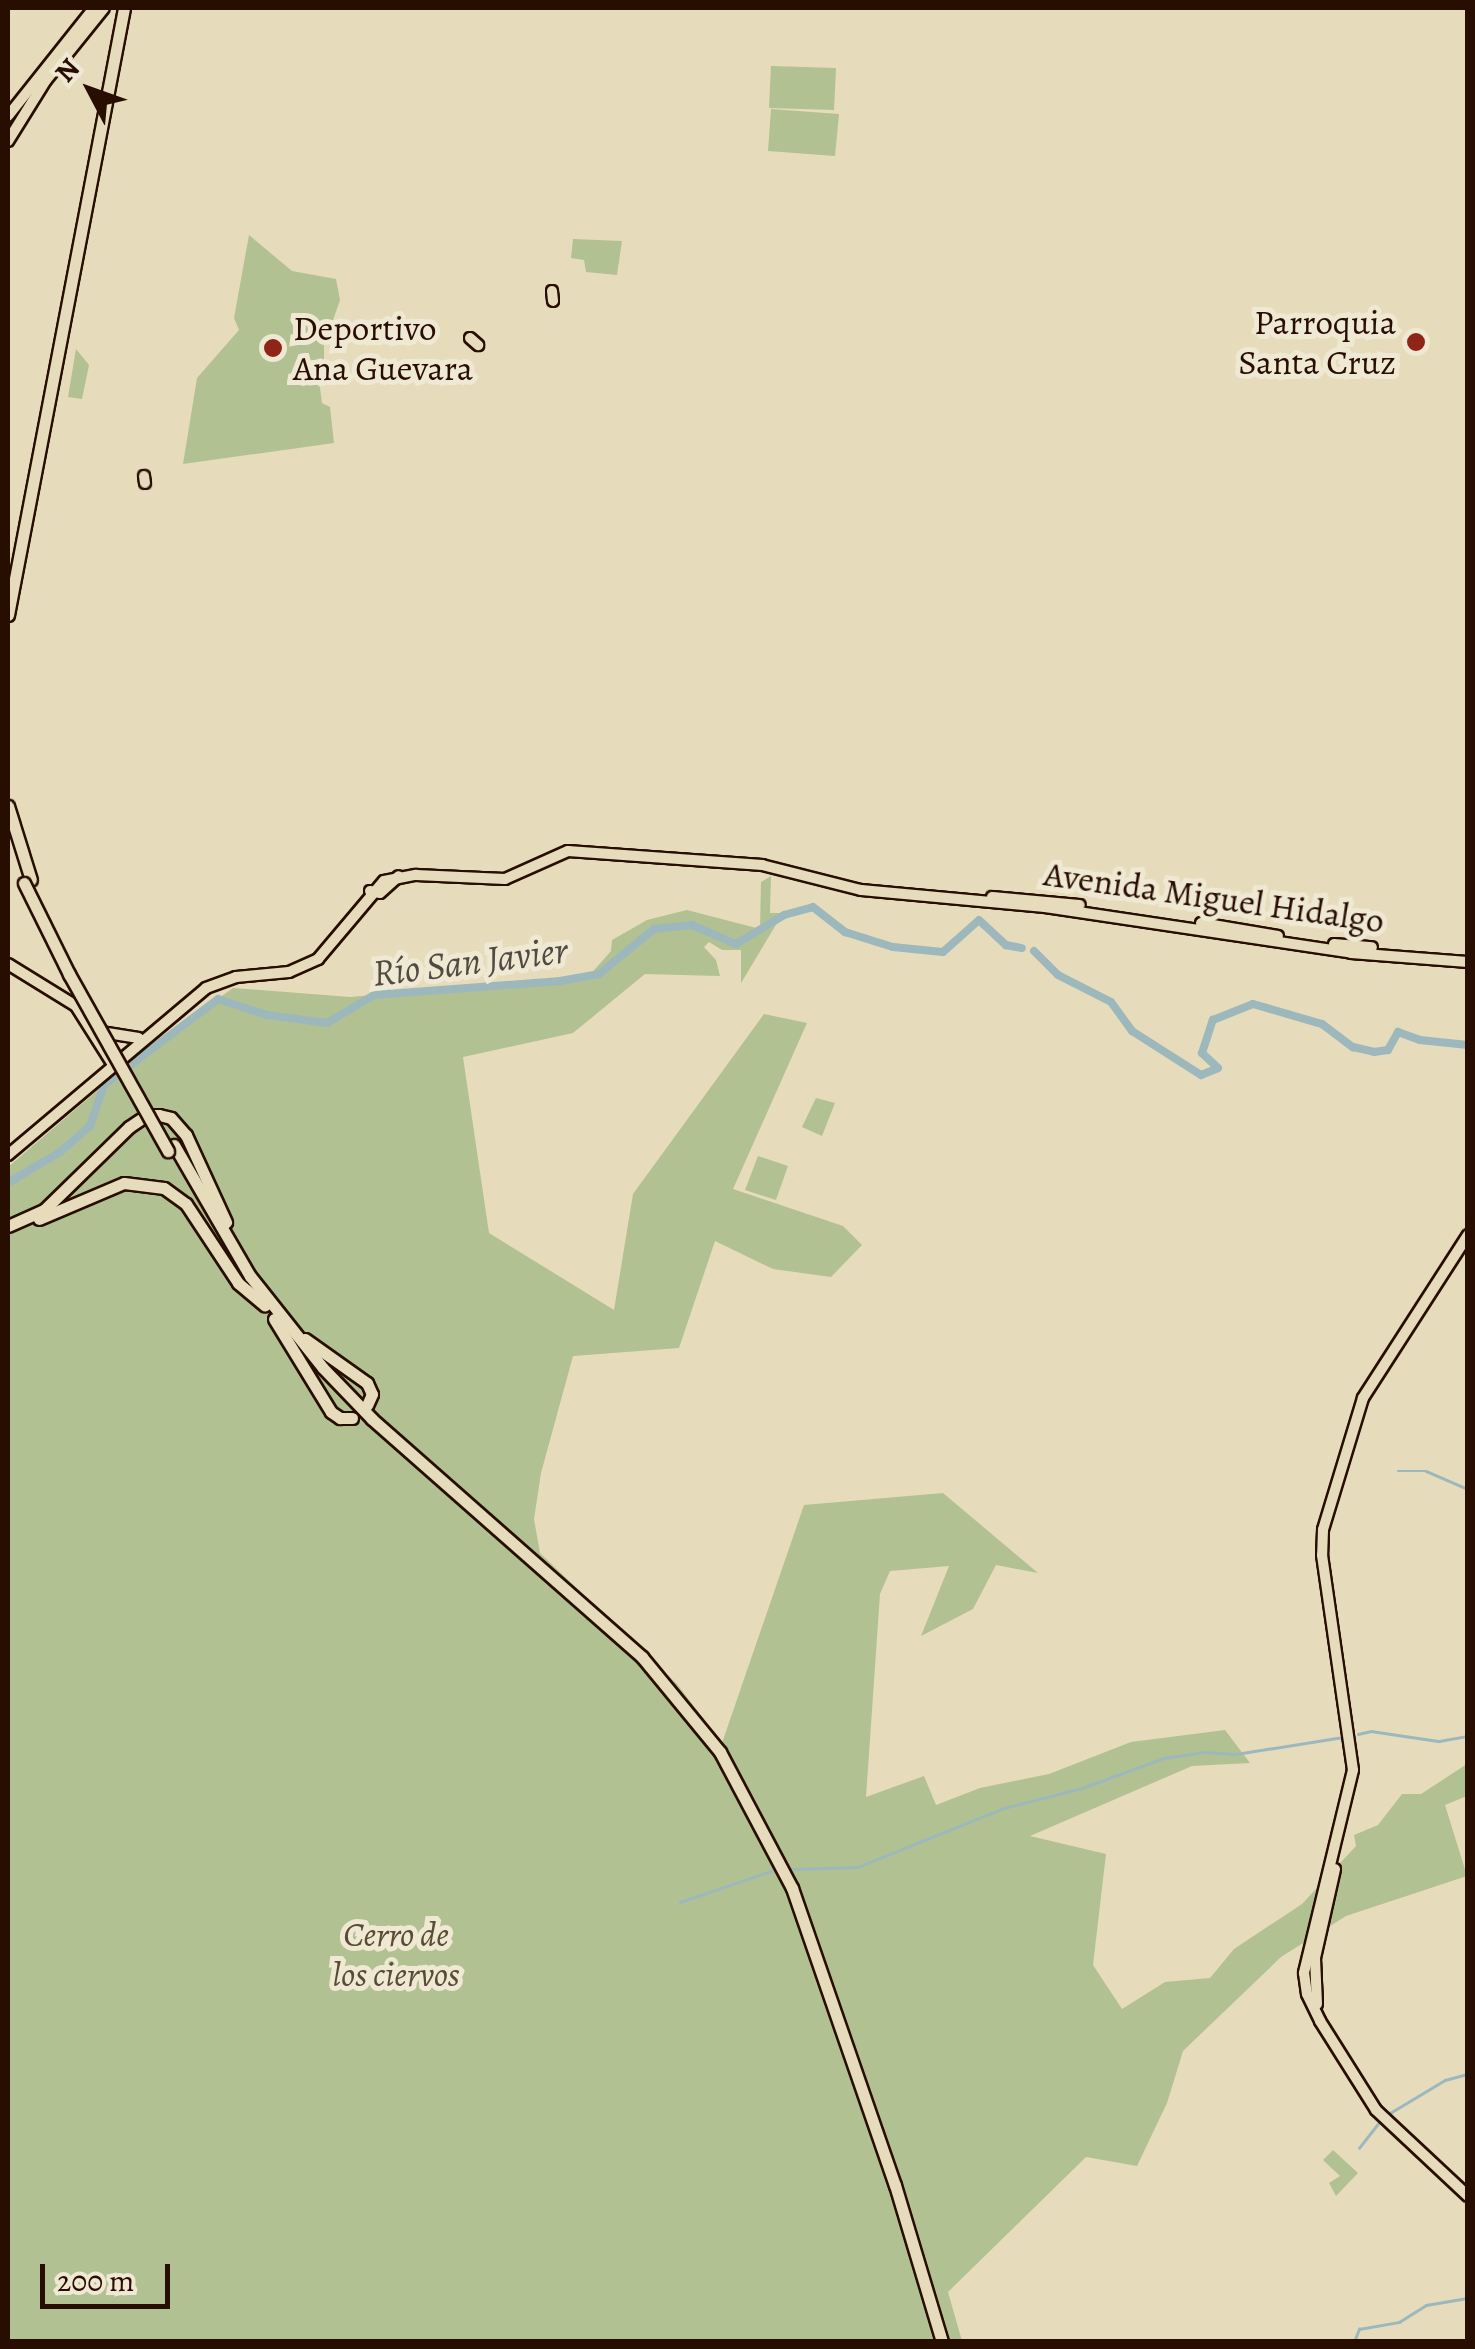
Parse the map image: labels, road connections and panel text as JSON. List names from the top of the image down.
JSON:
{
  "streets": {
    "main road": ["Avenida Miguel Hidalgo"]
  },
  "water": ["Río San Javier"],
  "parks": ["Cerro de los ciervos"],
  "places": ["Parroquia Santa Cruz", "Deportivo Ana Guevara"],
  "scale_bar": "200 m",
  "north": "top left"
}
